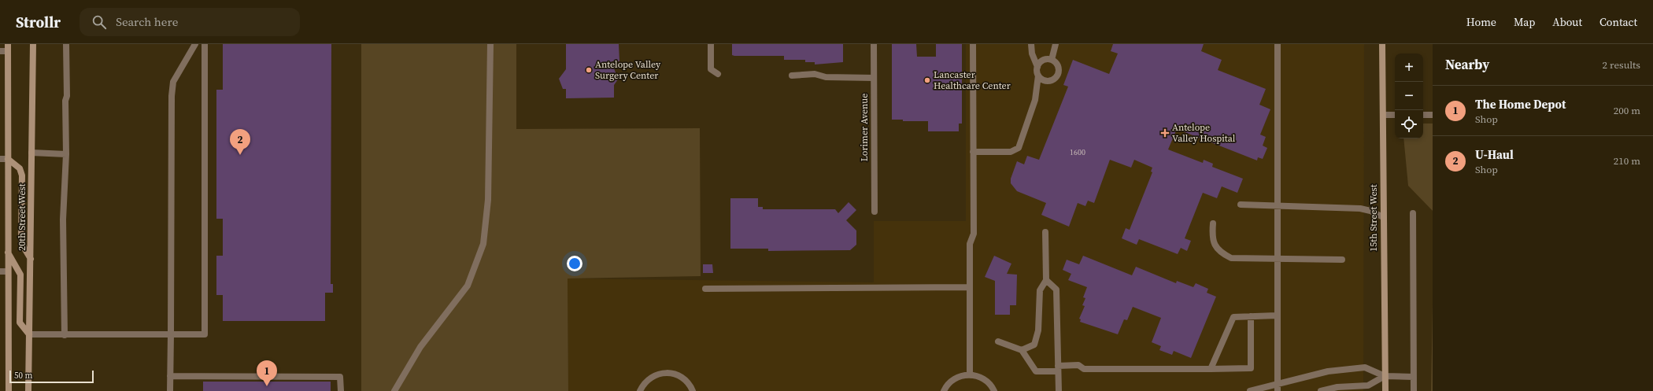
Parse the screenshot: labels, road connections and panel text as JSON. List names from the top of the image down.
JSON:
{
  "streets": {
    "main road": ["20th Street West", "15th Street West"],
    "street": ["Lorimer Avenue"]
  },
  "places": {
    "other": ["Antelope Valley Surgery Center", "Lancaster Healthcare Center"],
    "health": ["Antelope Valley Hospital"]
  },
  "house_numbers": ["1600"],
  "scale_bar": "50 m",
  "page": {
    "header": "Strollr",
    "search": "Search here",
    "nav": [
      "Home",
      "Map",
      "About",
      "Contact"
    ],
    "heading": ["Nearby", "2 results"],
    "map_buttons": ["+", "−"],
    "list": [
      {
        "mark": "1",
        "name": "The Home Depot",
        "note": "Shop",
        "value": "200 m"
      },
      {
        "mark": "2",
        "name": "U-Haul",
        "note": "Shop",
        "value": "210 m"
      }
    ],
    "pins": ["2", "1"],
    "scale": "50 m"
  }
}
